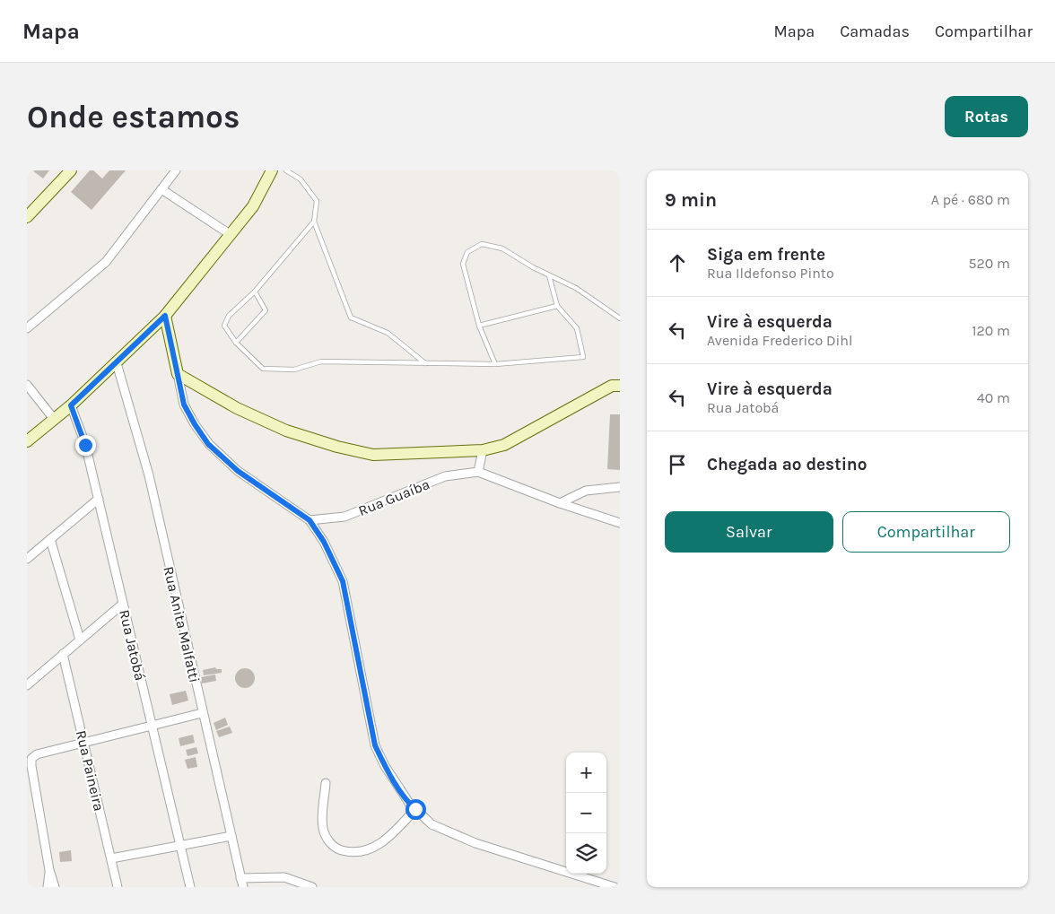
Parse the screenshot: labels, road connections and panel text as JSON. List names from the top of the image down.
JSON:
{
  "streets": {
    "street": [
      "Rua Guaíba",
      "Rua Anita Malfatti",
      "Rua Jatobá",
      "Rua Paineira"
    ]
  },
  "page": {
    "header": "Mapa",
    "nav": ["Mapa", "Camadas", "Compartilhar"],
    "buttons": [
      "Rotas",
      ["Salvar", "Compartilhar"]
    ],
    "title": "Onde estamos",
    "heading": ["9 min", "A pé · 680 m"],
    "list": [
      ["Siga em frente", "Rua Ildefonso Pinto", "520 m"],
      ["Vire à esquerda", "Avenida Frederico Dihl", "120 m"],
      ["Vire à esquerda", "Rua Jatobá", "40 m"],
      "Chegada ao destino"
    ],
    "map_buttons": ["+", "−"]
  }
}
